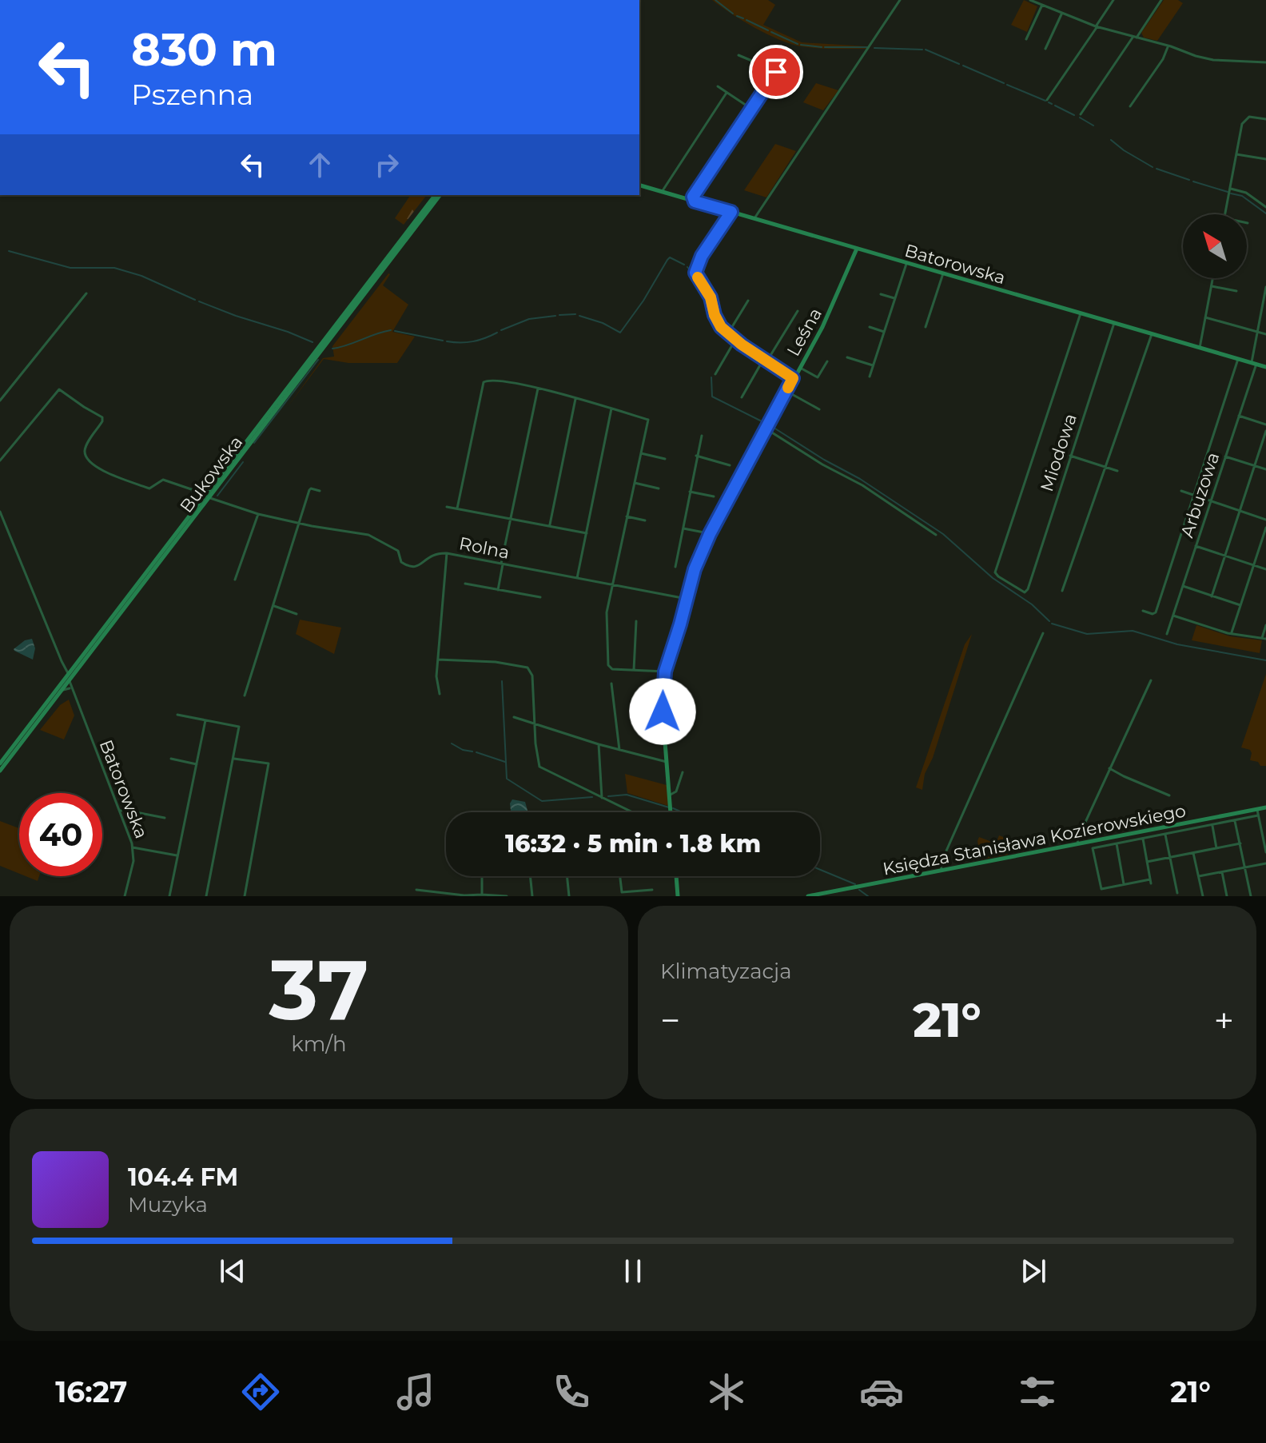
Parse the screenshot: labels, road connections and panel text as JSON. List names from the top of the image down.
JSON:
{
  "streets": {
    "street": [
      "Batorowska",
      "Leśna",
      "Miodowa",
      "Bukowska",
      "Arbuzowa",
      "Rolna",
      "Księdza Stanisława Kozierowskiego"
    ]
  },
  "crossings": [
    ["Batorowska", "Leśna"],
    ["Batorowska", "Miodowa"],
    ["Batorowska", "Bukowska"],
    ["Batorowska", "Arbuzowa"],
    ["Leśna", "Rolna"],
    ["Bukowska", "Rolna"]
  ],
  "north": "top left",
  "page": {
    "turn": ["830 m", "Pszenna"],
    "limit": "40",
    "trip": "16:32 · 5 min · 1.8 km",
    "tile": [
      ["37", "km/h"],
      "Klimatyzacja"
    ],
    "heat": ["−", "21°", "+"],
    "song": ["104.4 FM", "Muzyka"],
    "tabs": ["16:27", "21°"]
  }
}
